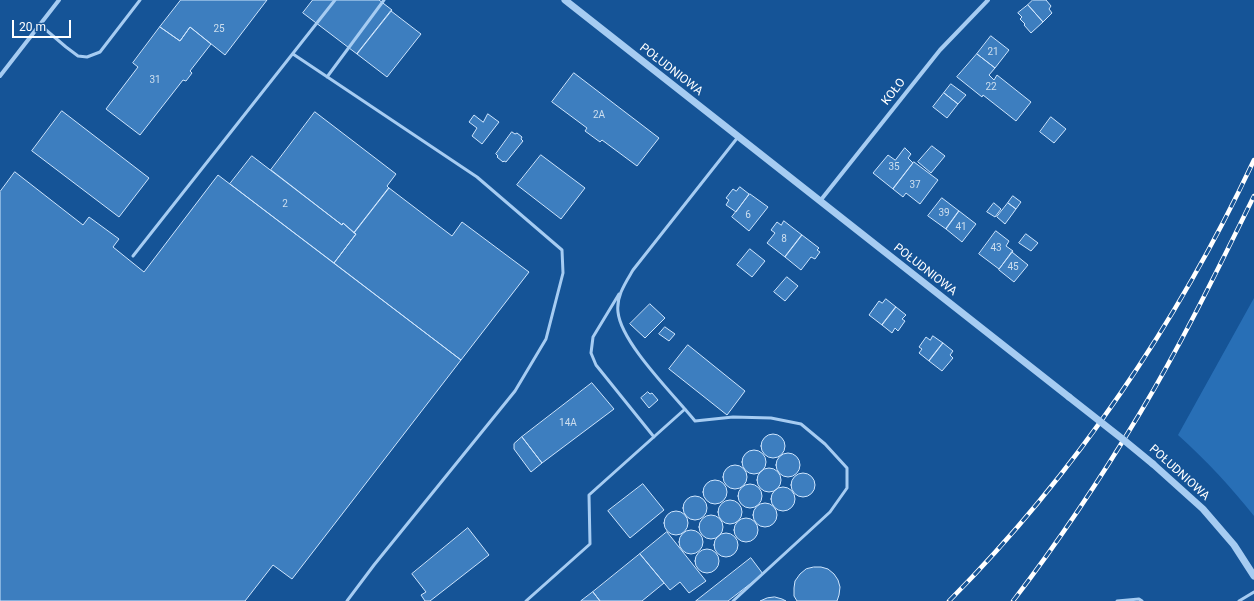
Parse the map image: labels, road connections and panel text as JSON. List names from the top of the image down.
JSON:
{
  "streets": {
    "street": ["POŁUDNIOWA", "KOŁO"]
  },
  "crossings": [
    ["POŁUDNIOWA", "KOŁO"]
  ],
  "house_numbers": [
    "25",
    "21",
    "31",
    "22",
    "2A",
    "35",
    "37",
    "2",
    "39",
    "6",
    "41",
    "8",
    "43",
    "45",
    "14A"
  ],
  "scale_bar": "20 m"
}
